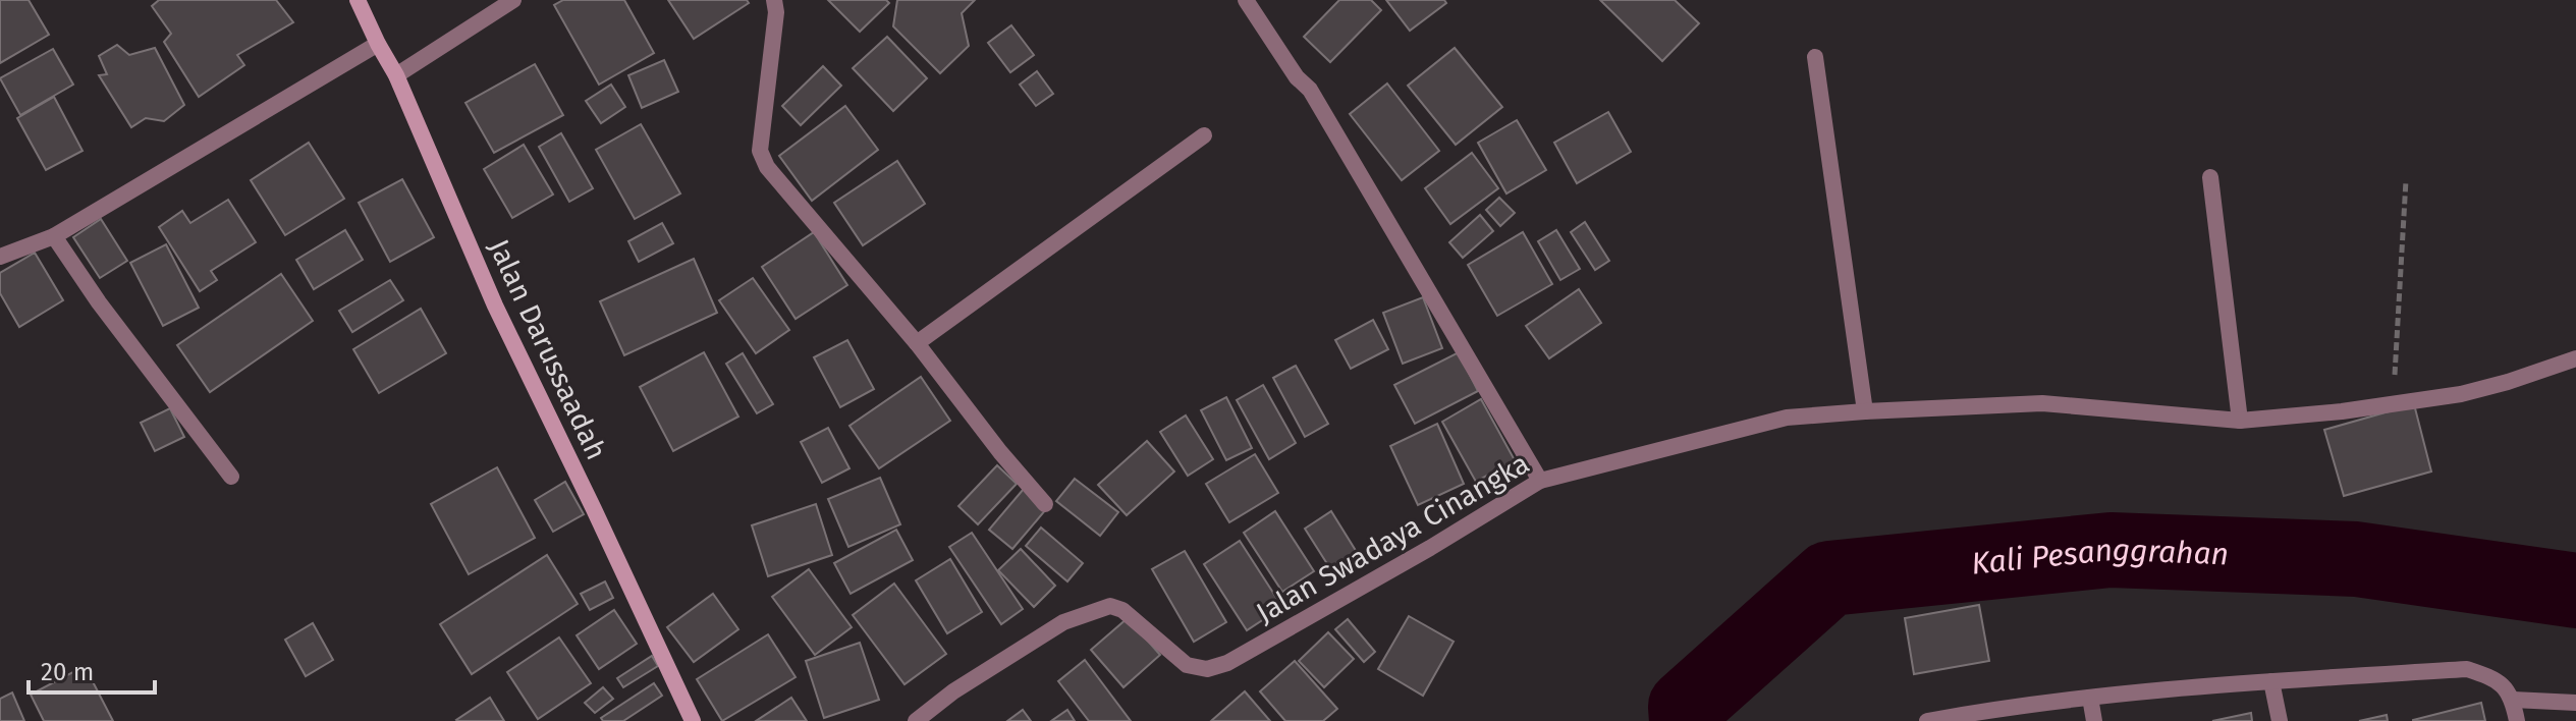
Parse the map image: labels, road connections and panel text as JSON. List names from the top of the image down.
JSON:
{
  "streets": {
    "street": ["Jalan Darussaadah", "Jalan Swadaya Cinangka"]
  },
  "water": ["Kali Pesanggrahan"],
  "scale_bar": "20 m"
}
